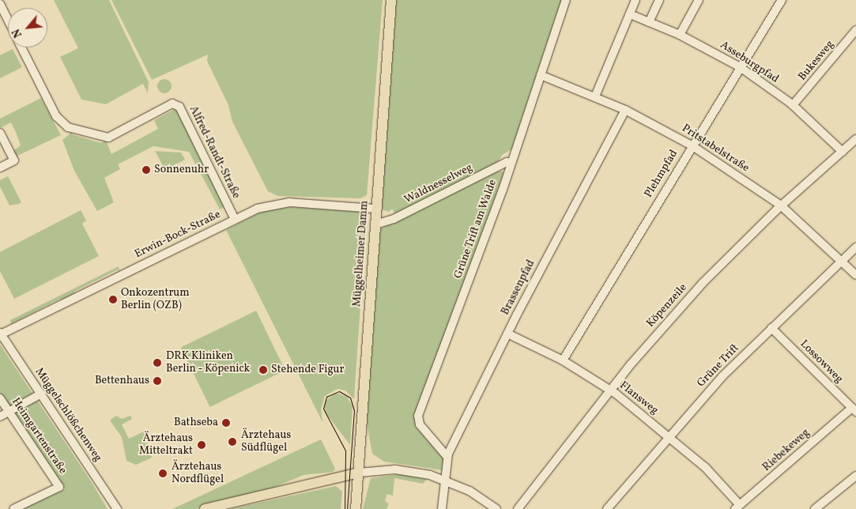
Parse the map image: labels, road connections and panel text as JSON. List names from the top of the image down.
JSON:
{
  "streets": {
    "main road": ["Müggelheimer Damm"],
    "street": [
      "Bukesweg",
      "Asseburgpfad",
      "Pritstabelstraße",
      "Alfred-Randt-Straße",
      "Plehmpfad",
      "Waldnesselweg",
      "Grüne Trift am Walde",
      "Erwin-Bock-Straße",
      "Brassenpfad",
      "Köpenzeile",
      "Lossowweg",
      "Grüne Trift",
      "Flansweg",
      "Müggelschlößchenweg",
      "Heimgartenstraße",
      "Riebekeweg"
    ]
  },
  "crossings": [
    ["Bukesweg", "Asseburgpfad"],
    ["Asseburgpfad", "Plehmpfad"],
    ["Asseburgpfad", "Köpenzeile"],
    ["Pritstabelstraße", "Plehmpfad"],
    ["Pritstabelstraße", "Grüne Trift am Walde"],
    ["Pritstabelstraße", "Brassenpfad"],
    ["Pritstabelstraße", "Köpenzeile"],
    ["Pritstabelstraße", "Grüne Trift"],
    ["Alfred-Randt-Straße", "Erwin-Bock-Straße"],
    ["Plehmpfad", "Flansweg"],
    ["Waldnesselweg", "Grüne Trift am Walde"],
    ["Waldnesselweg", "Müggelheimer Damm"],
    ["Grüne Trift am Walde", "Brassenpfad"],
    ["Erwin-Bock-Straße", "Müggelheimer Damm"],
    ["Erwin-Bock-Straße", "Müggelschlößchenweg"],
    ["Brassenpfad", "Flansweg"],
    ["Köpenzeile", "Flansweg"],
    ["Lossowweg", "Grüne Trift"],
    ["Lossowweg", "Riebekeweg"],
    ["Grüne Trift", "Flansweg"],
    ["Flansweg", "Riebekeweg"]
  ],
  "places": [
    "Sonnenuhr",
    "Onkozentrum Berlin (OZB)",
    "DRK Kliniken Berlin - Köpenick",
    "Stehende Figur",
    "Bettenhaus",
    "Bathseba",
    "Ärztehaus Südflügel",
    "Ärztehaus Mitteltrakt",
    "Ärztehaus Nordflügel"
  ],
  "north": "bottom left"
}
